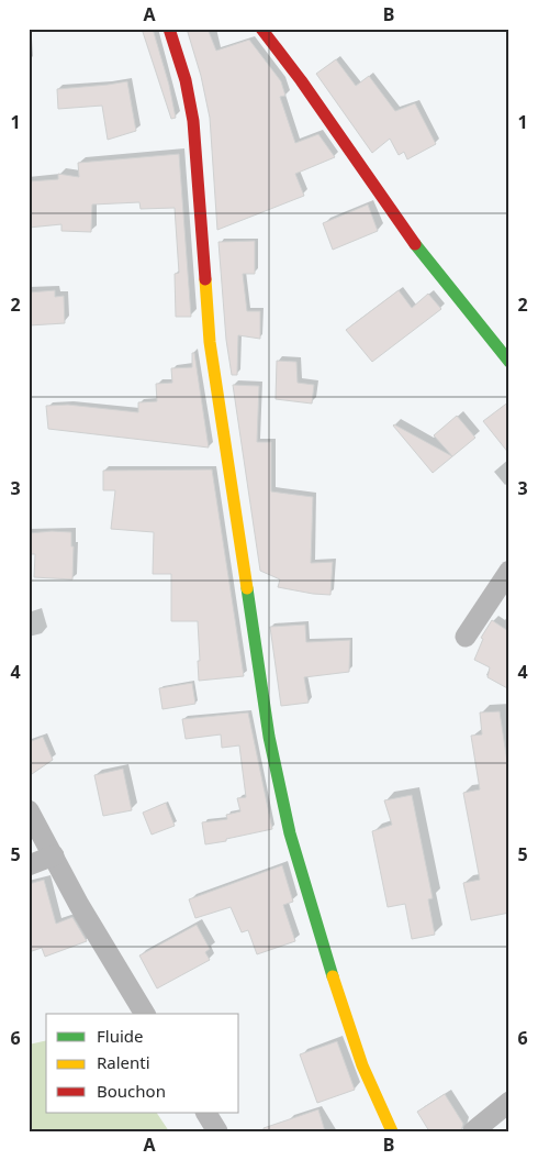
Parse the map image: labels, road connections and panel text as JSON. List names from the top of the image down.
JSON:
{
  "legend": ["Fluide", "Ralenti", "Bouchon"],
  "grid": {
    "columns": ["A", "B"],
    "rows": [
      "1",
      "2",
      "3",
      "4",
      "5",
      "6"
    ]
  }
}
